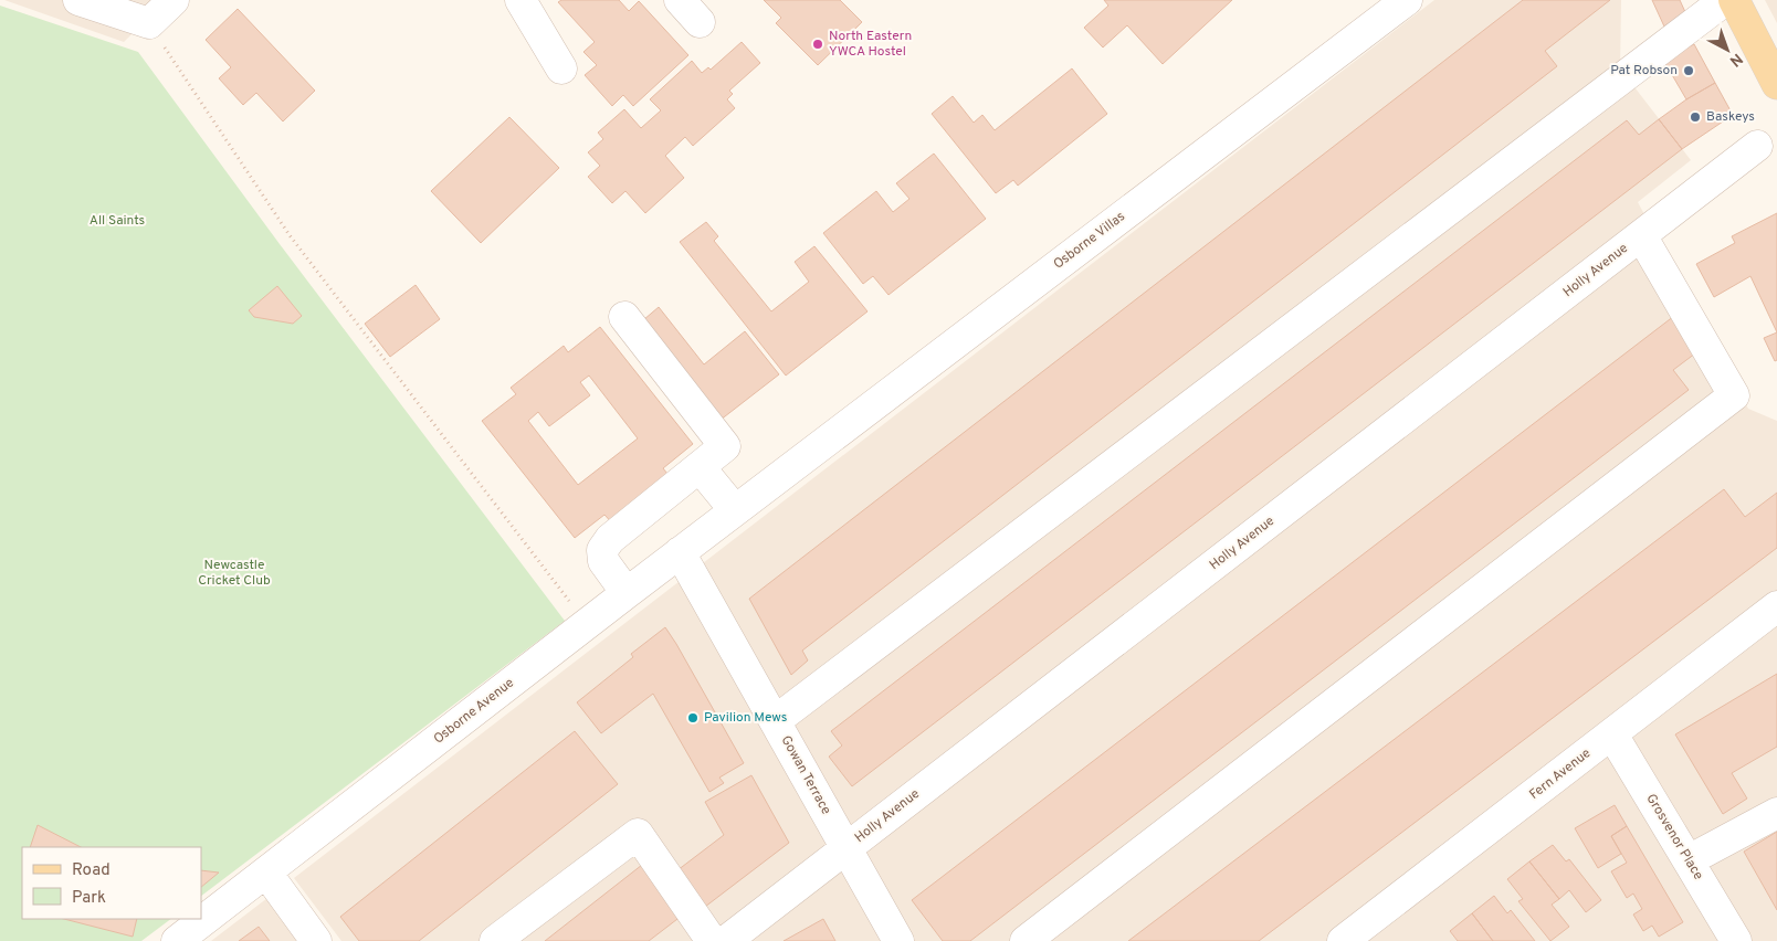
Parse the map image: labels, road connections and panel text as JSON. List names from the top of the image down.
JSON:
{
  "streets": {
    "street": [
      "Osborne Villas",
      "Holly Avenue",
      "Osborne Avenue",
      "Fern Avenue",
      "Gowan Terrace",
      "Grosvenor Place"
    ]
  },
  "crossings": [
    ["Osborne Villas", "Osborne Avenue"],
    ["Holly Avenue", "Gowan Terrace"],
    ["Osborne Avenue", "Gowan Terrace"],
    ["Fern Avenue", "Grosvenor Place"]
  ],
  "parks": ["All Saints", "Newcastle Cricket Club"],
  "places": [
    "North Eastern YWCA Hostel",
    "Pat Robson",
    "Baskeys",
    "Pavilion Mews"
  ],
  "legend": ["Road", "Park"],
  "north": "bottom right"
}
